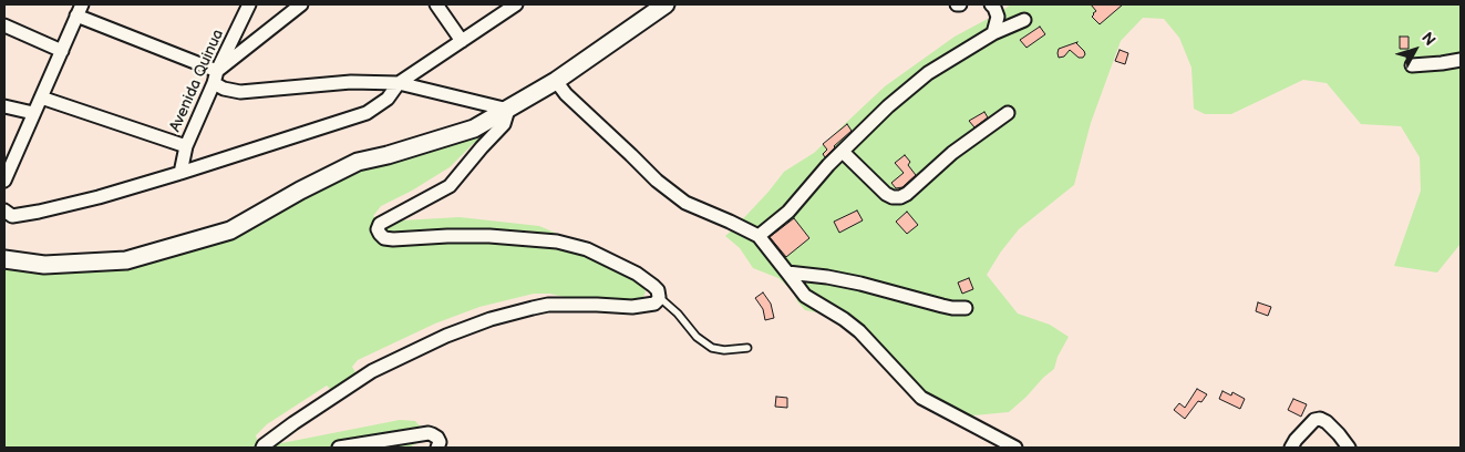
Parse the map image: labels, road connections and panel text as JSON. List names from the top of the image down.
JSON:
{
  "streets": {
    "street": ["Avenida Quinua"]
  },
  "north": "top right"
}
